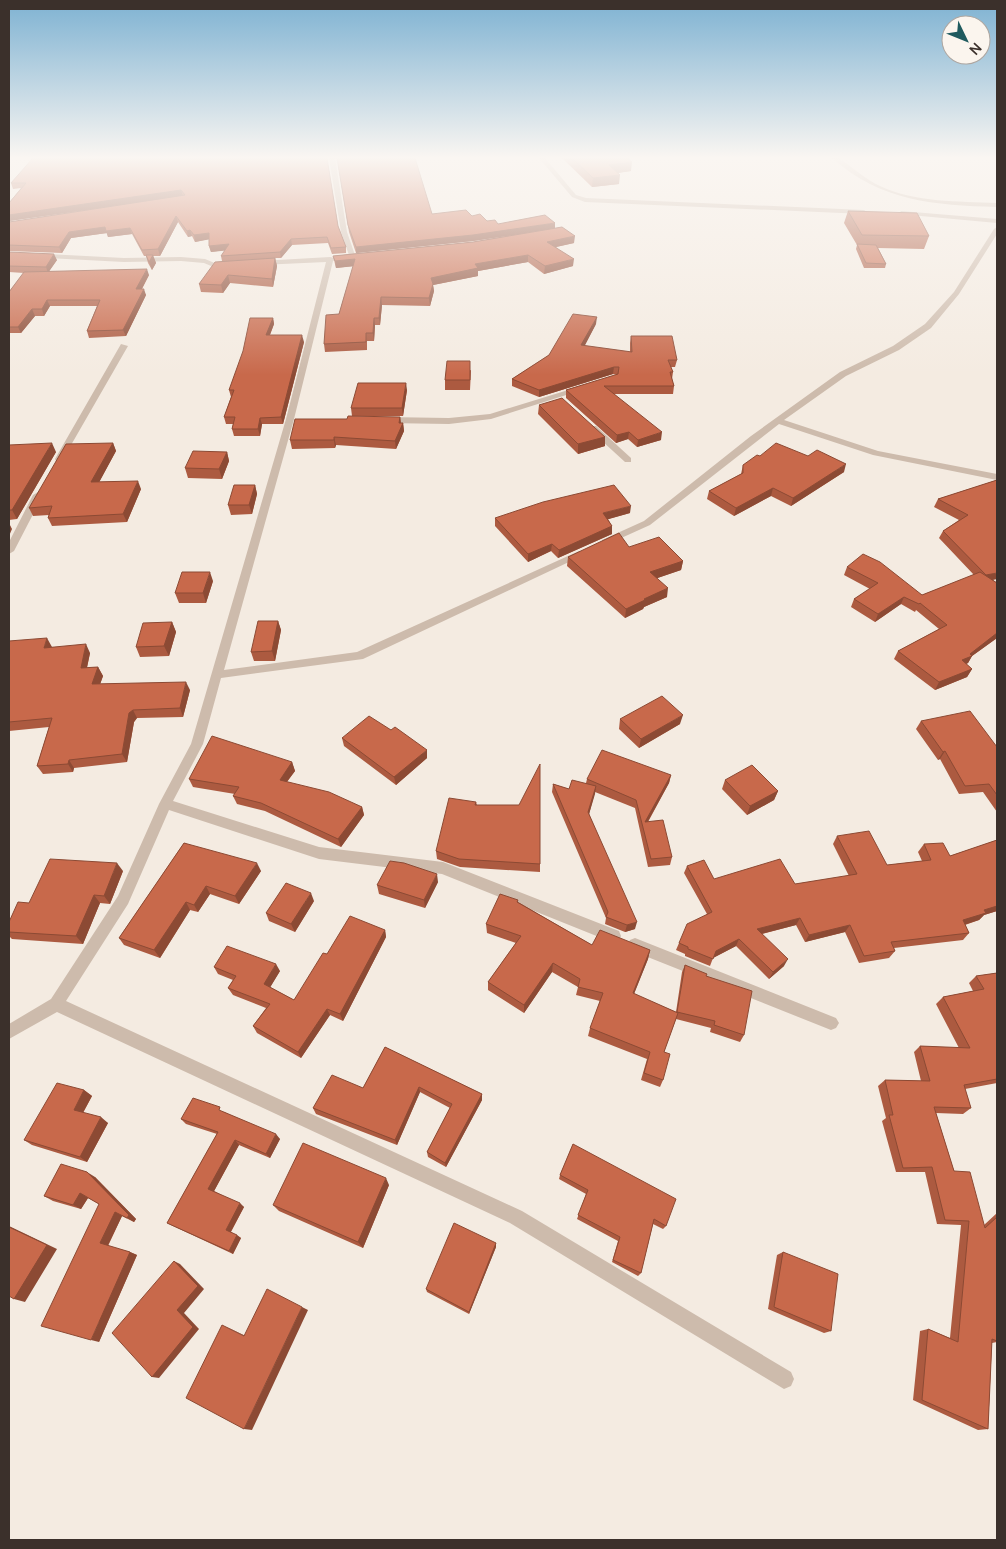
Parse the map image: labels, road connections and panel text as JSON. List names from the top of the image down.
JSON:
{
  "north": "bottom right"
}
